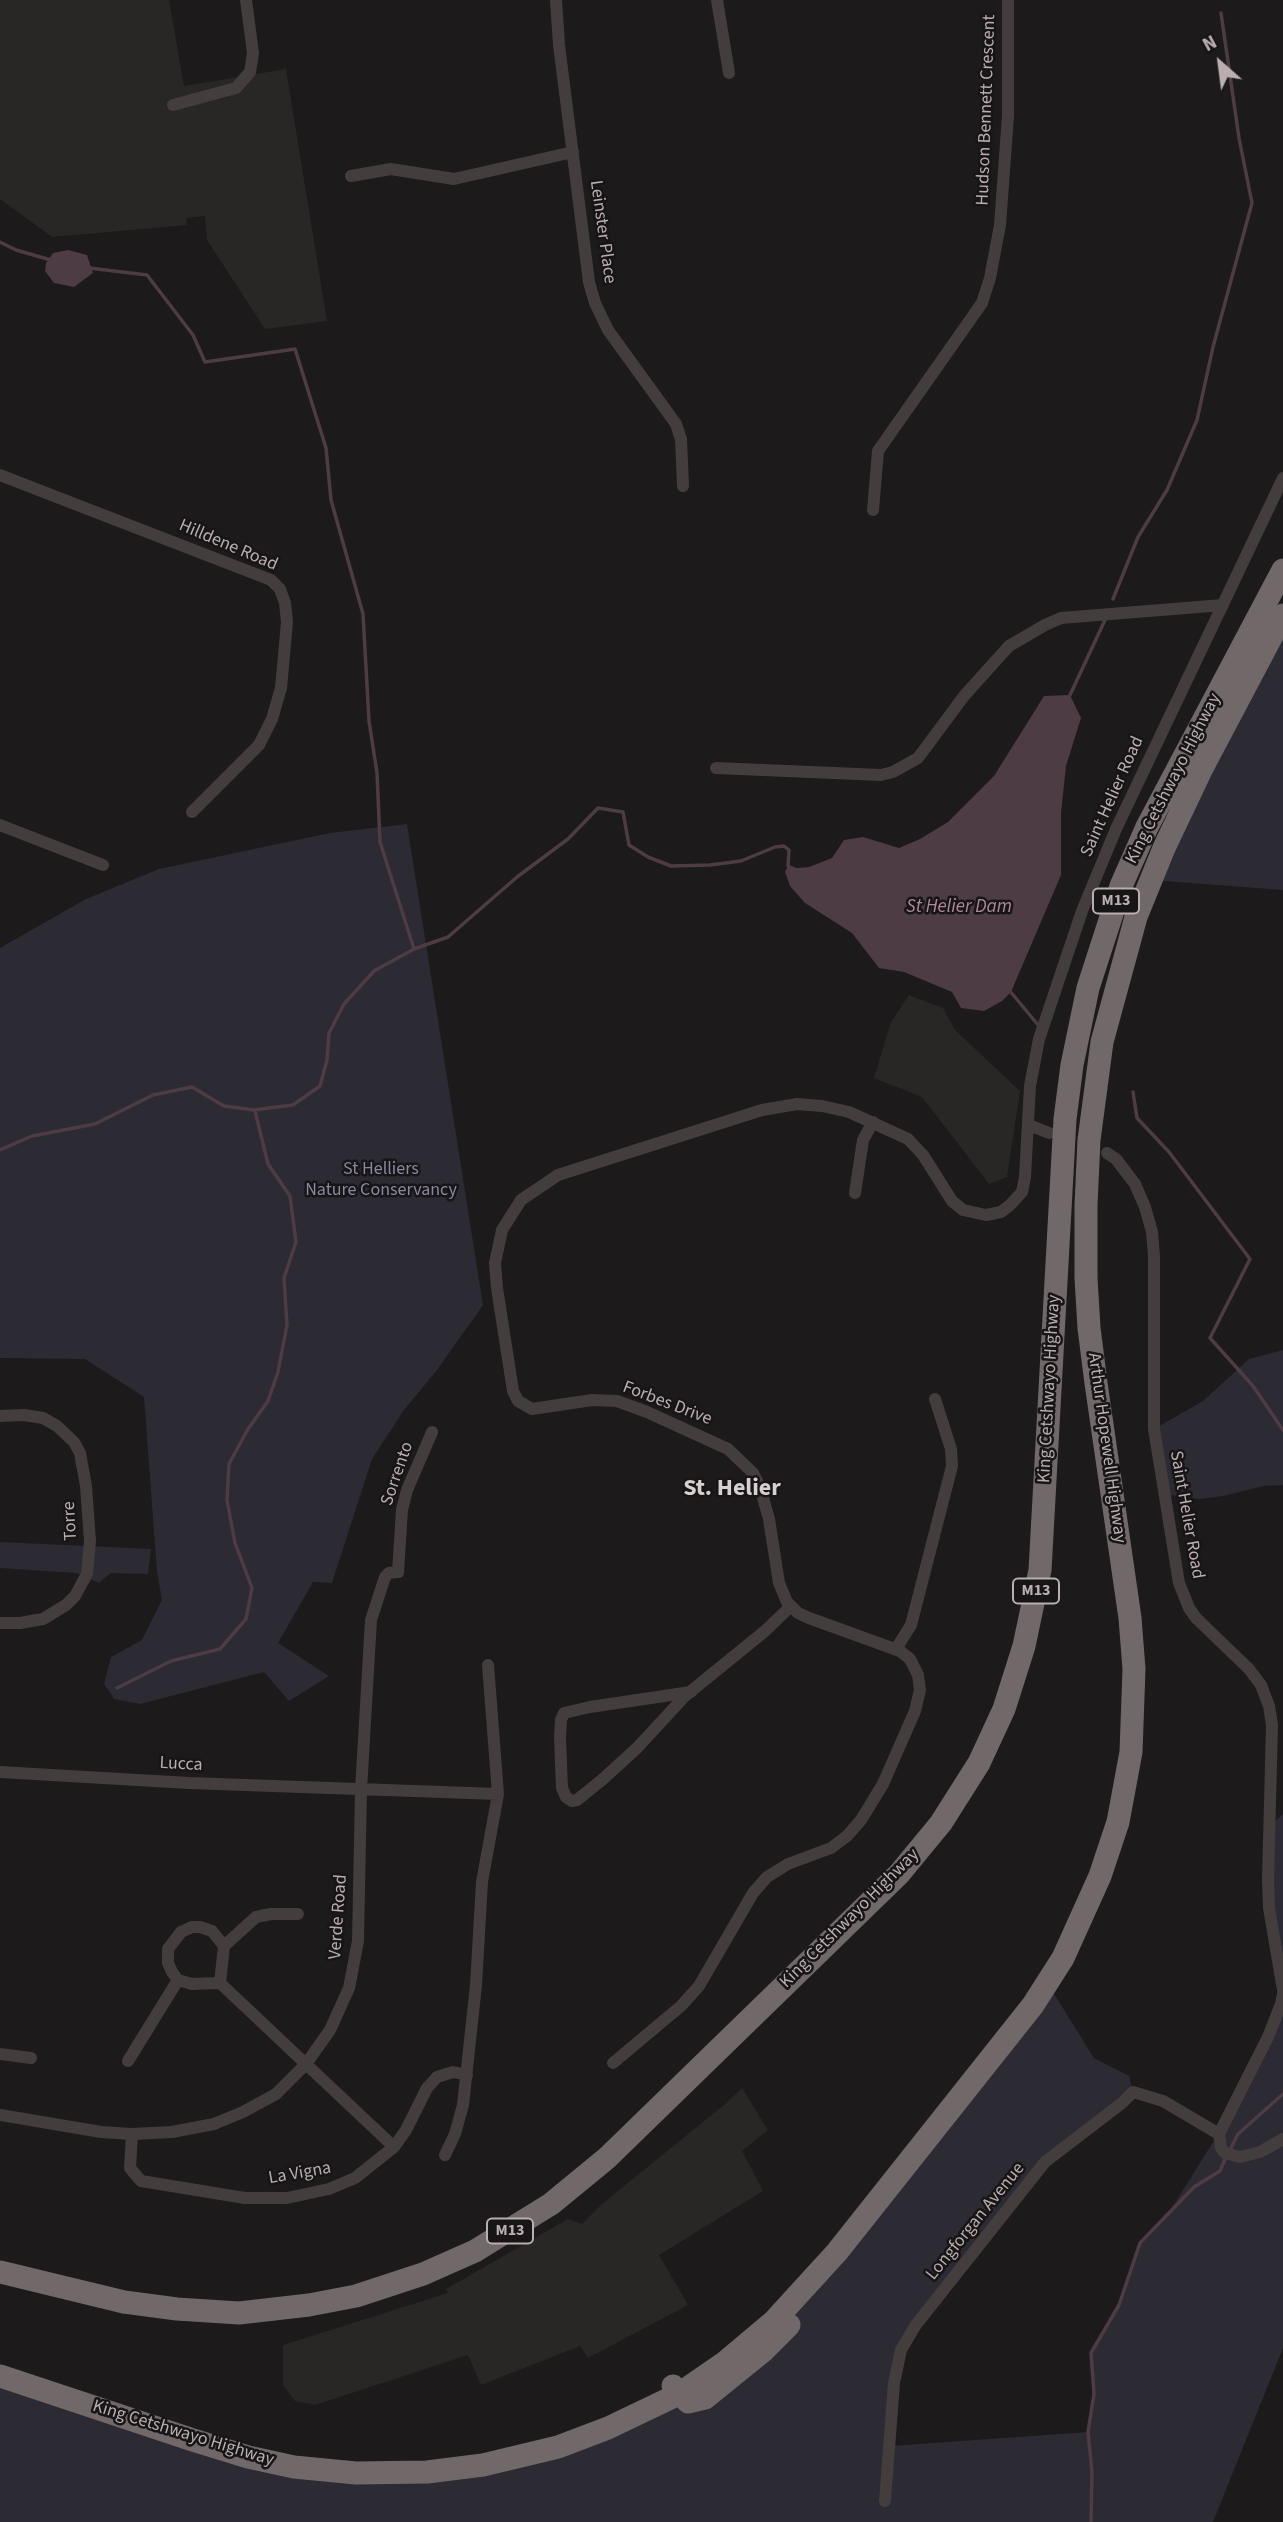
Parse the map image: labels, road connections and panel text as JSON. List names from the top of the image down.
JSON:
{
  "streets": {
    "highway": ["King Cetshwayo Highway", "M13", "Arthur Hopewell Highway"],
    "street": [
      "Hudson Bennett Crescent",
      "Leinster Place",
      "Hilldene Road",
      "Saint Helier Road",
      "Forbes Drive",
      "Sorrento",
      "Torre",
      "Lucca",
      "Verde Road",
      "La Vigna",
      "Longforgan Avenue"
    ]
  },
  "crossings": [
    ["King Cetshwayo Highway", "Arthur Hopewell Highway"],
    ["Saint Helier Road", "Forbes Drive"],
    ["Saint Helier Road", "Longforgan Avenue"],
    ["Sorrento", "Verde Road"],
    ["Lucca", "Verde Road"],
    ["Verde Road", "La Vigna"]
  ],
  "districts": ["St. Helier"],
  "water": ["St Helier Dam"],
  "parks": ["St Helliers Nature Conservancy"],
  "north": "top left"
}
